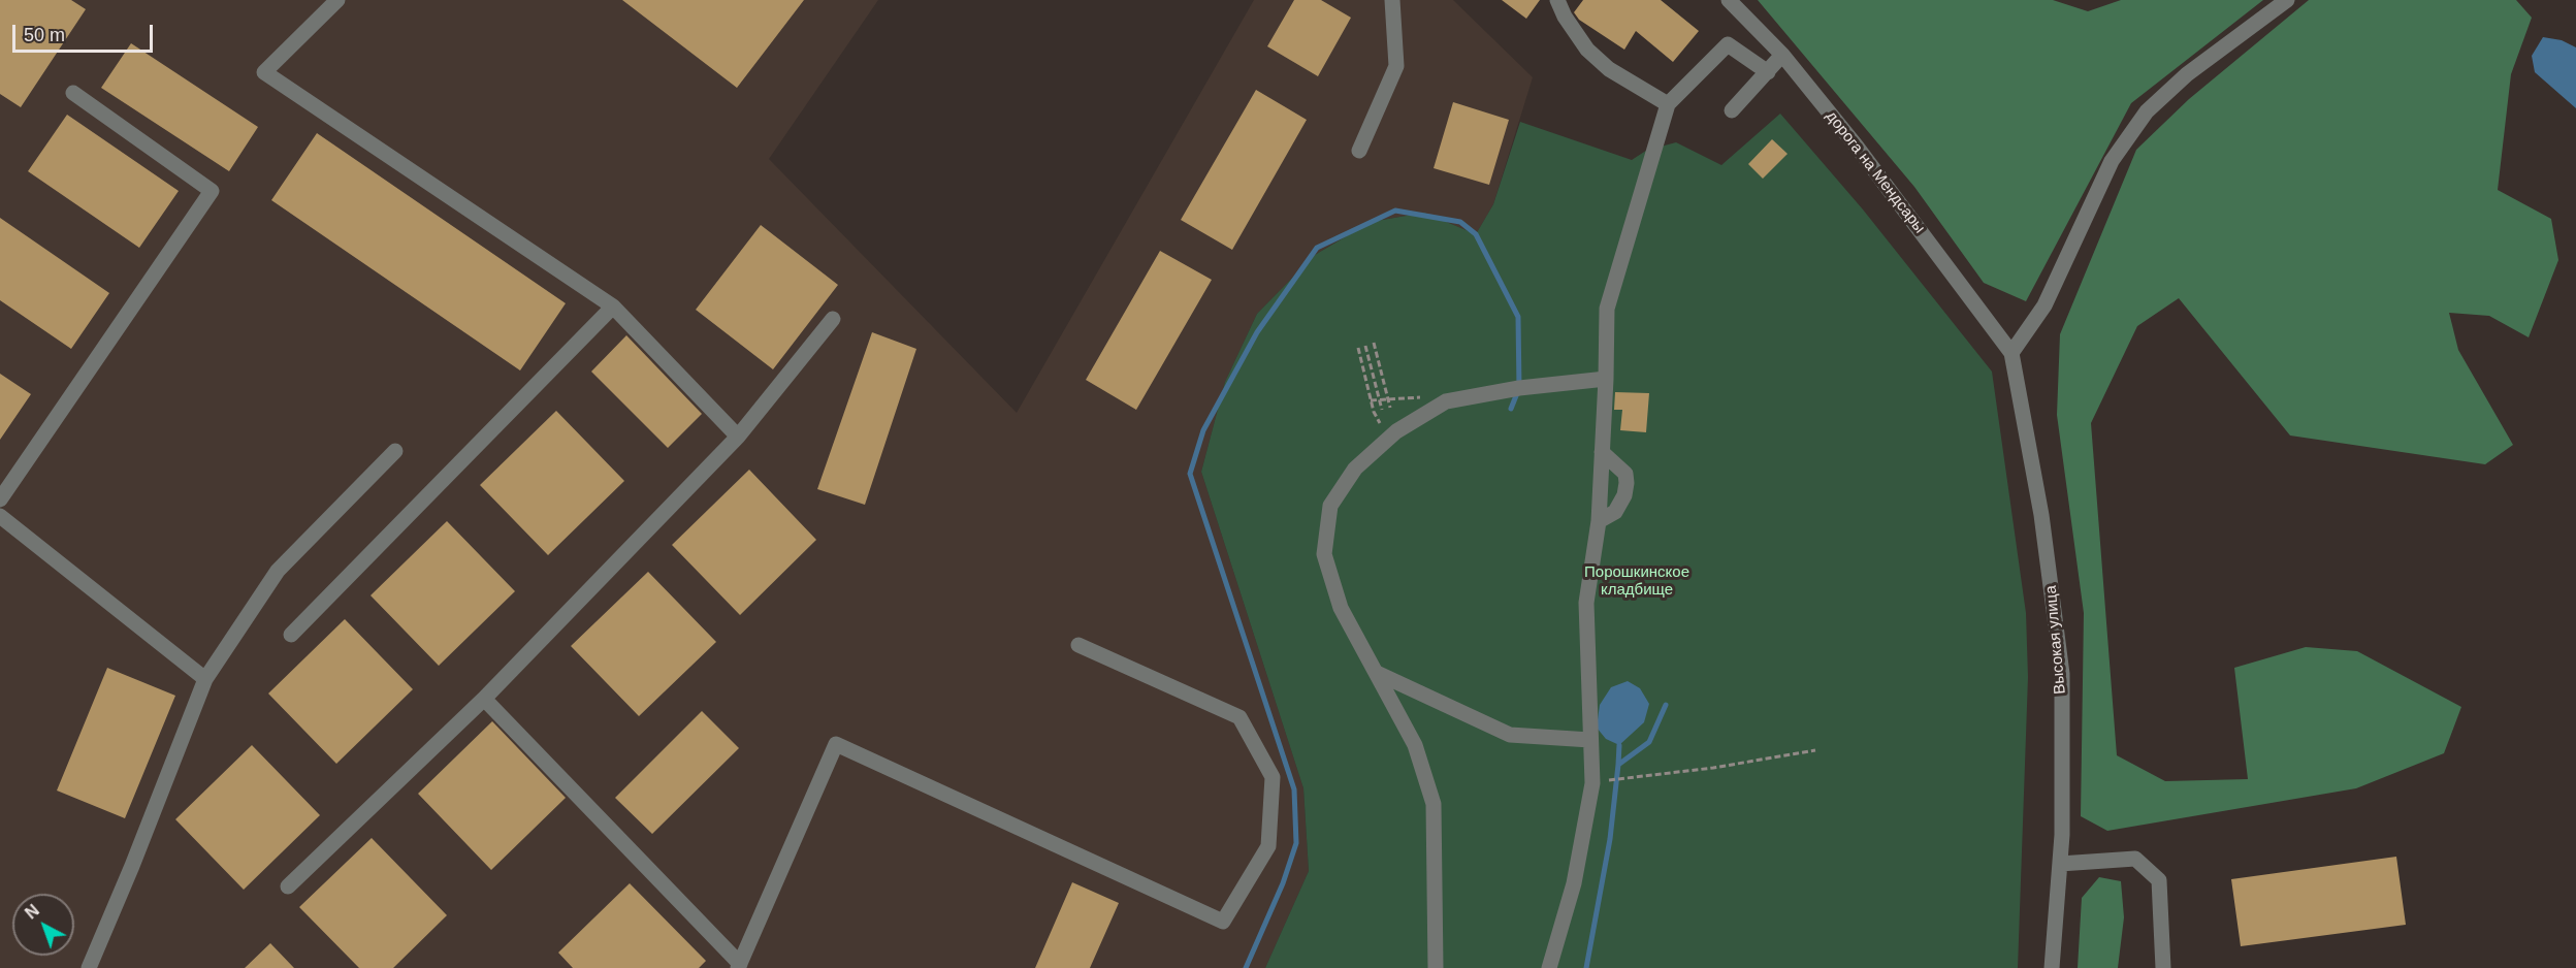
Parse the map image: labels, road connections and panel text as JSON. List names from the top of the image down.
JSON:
{
  "streets": {
    "street": ["дорога на Мендсары", "Высокая улица"]
  },
  "crossings": [
    ["дорога на Мендсары", "Высокая улица"]
  ],
  "parks": ["Порошкинское кладбище"],
  "scale_bar": "50 m",
  "north": "top left"
}
